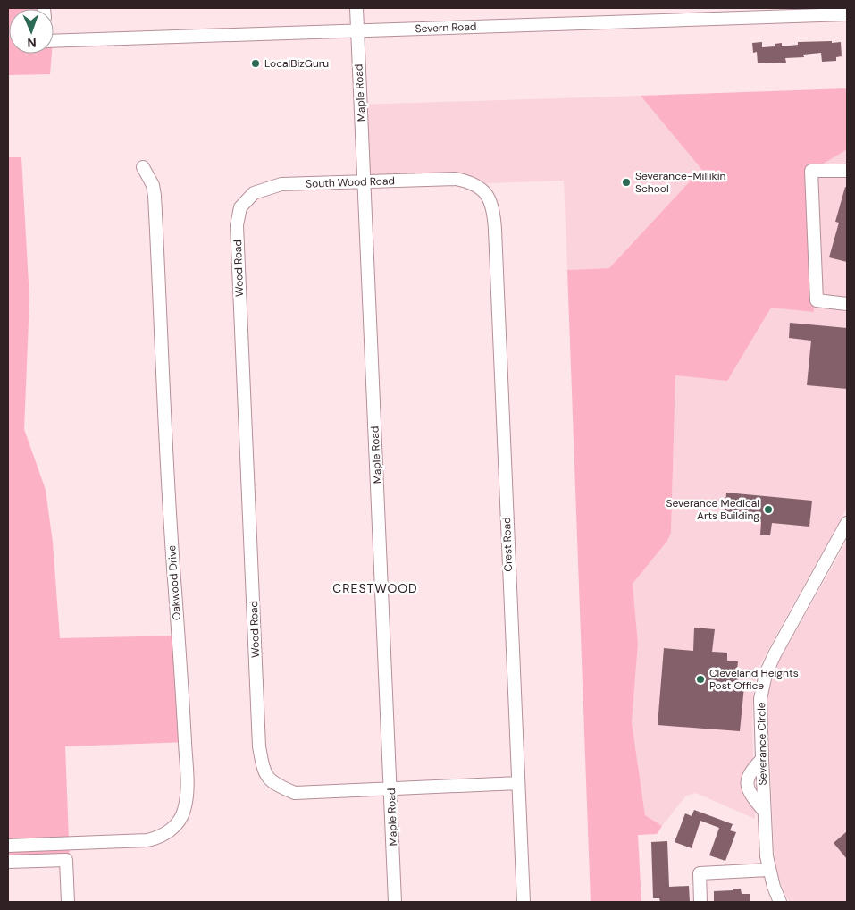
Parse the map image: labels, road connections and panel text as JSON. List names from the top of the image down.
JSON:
{
  "streets": {
    "street": [
      "Severn Road",
      "Maple Road",
      "South Wood Road",
      "Wood Road",
      "Crest Road",
      "Oakwood Drive",
      "Severance Circle"
    ]
  },
  "crossings": [
    ["Severn Road", "Maple Road"],
    ["Maple Road", "South Wood Road"],
    ["Maple Road", "Wood Road"],
    ["South Wood Road", "Wood Road"],
    ["South Wood Road", "Crest Road"],
    ["Wood Road", "Crest Road"]
  ],
  "districts": ["CRESTWOOD"],
  "places": [
    "LocalBizGuru",
    "Severance-Millikin School",
    "Severance Medical Arts Building",
    "Cleveland Heights Post Office"
  ],
  "north": "bottom"
}
